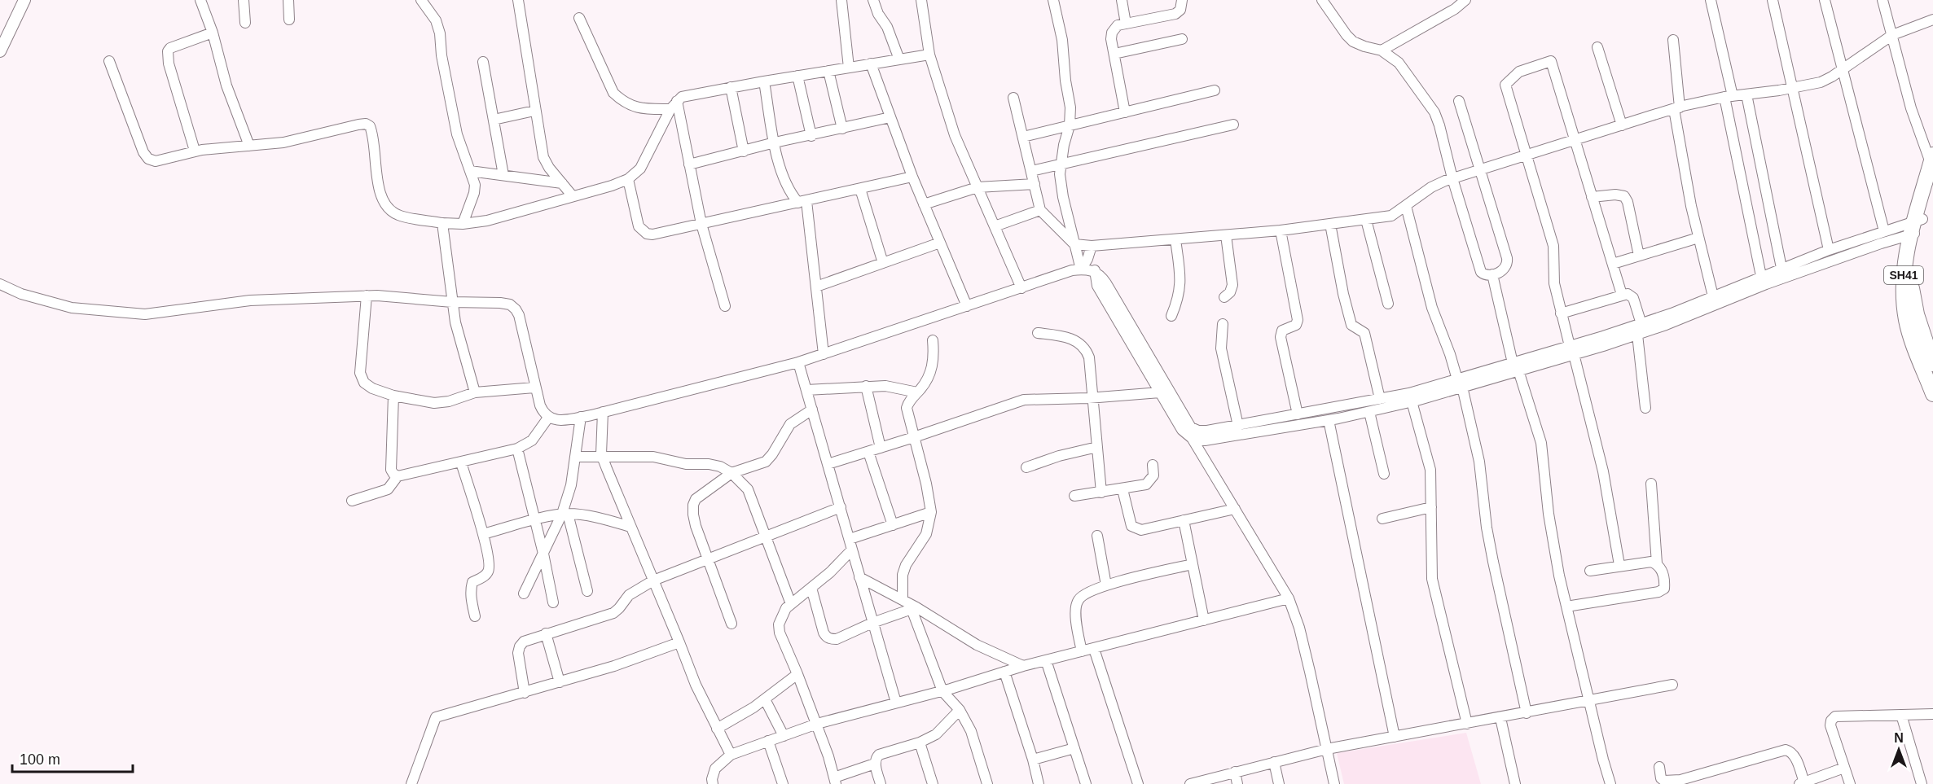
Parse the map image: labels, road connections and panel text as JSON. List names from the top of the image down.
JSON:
{
  "streets": {
    "main road": ["SH41"]
  },
  "scale_bar": "100 m",
  "north": "top"
}
